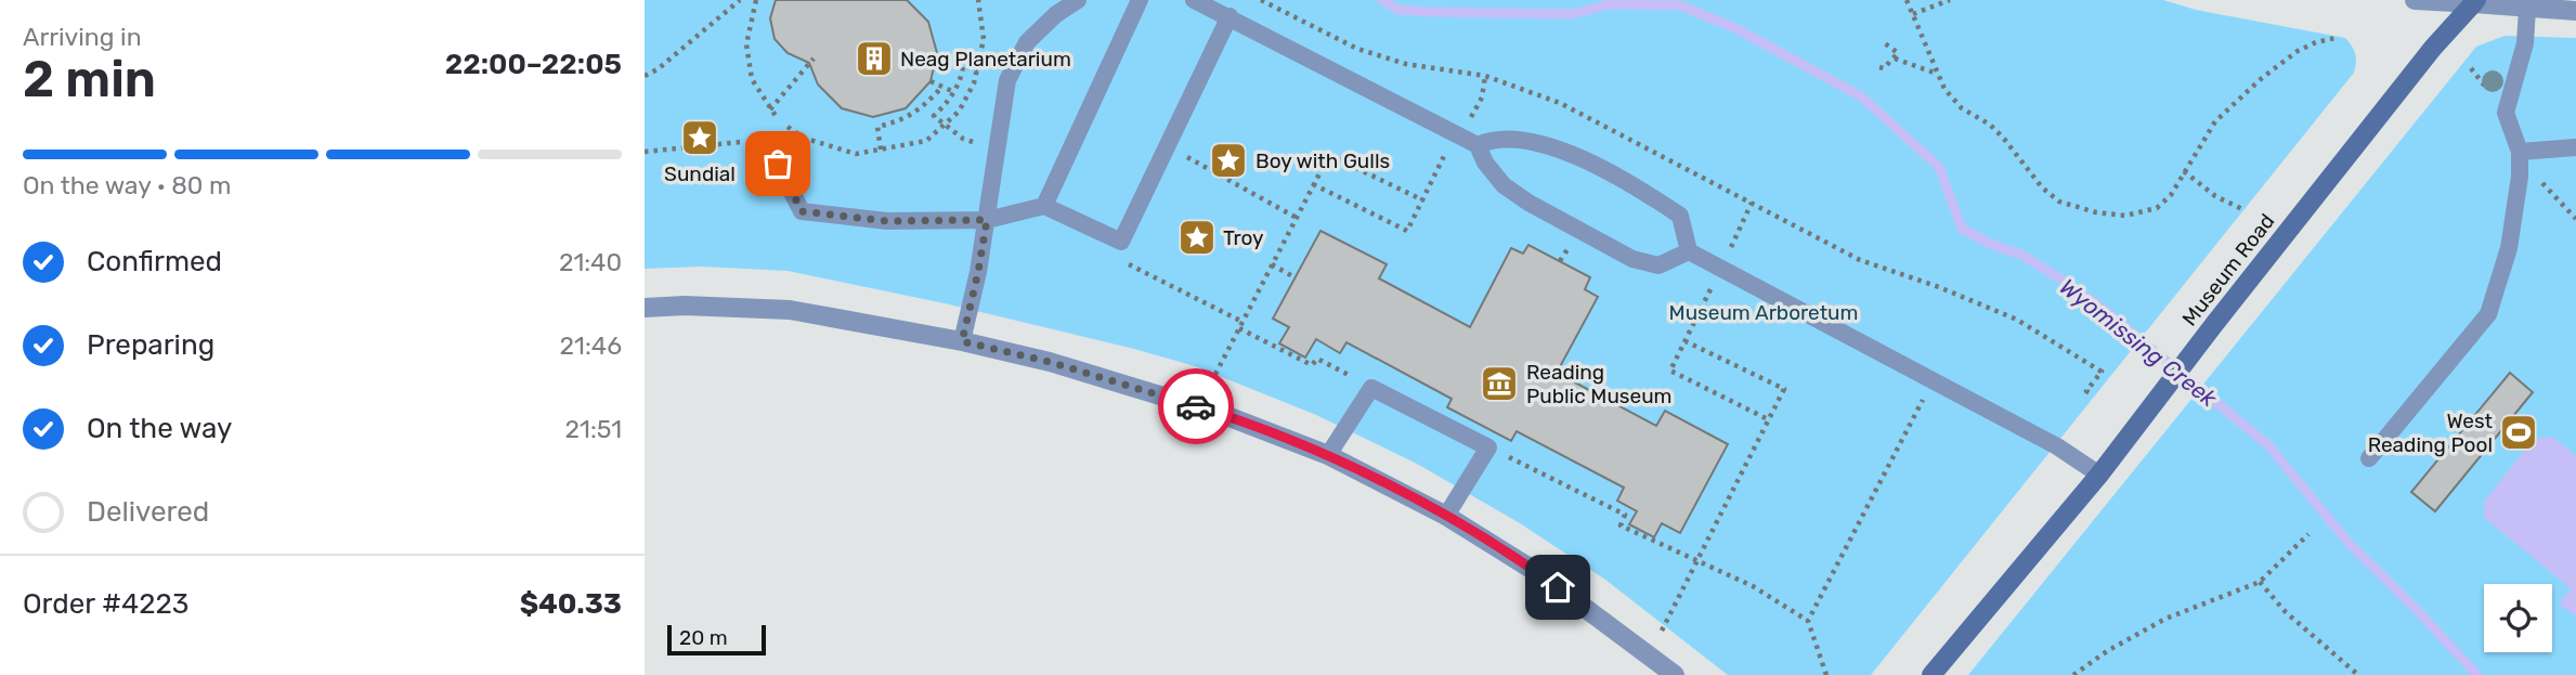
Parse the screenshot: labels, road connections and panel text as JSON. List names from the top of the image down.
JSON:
{
  "streets": {
    "main road": ["Museum Road"]
  },
  "water": ["Wyomissing Creek"],
  "parks": ["Museum Arboretum"],
  "places": {
    "building": ["Neag Planetarium"],
    "place": ["Sundial", "Boy with Gulls", "Troy"],
    "museum": ["Reading Public Museum"],
    "sports": ["West Reading Pool"]
  },
  "scale_bar": "20 m",
  "page": {
    "heading": ["2 min", "Arriving in", "22:00–22:05"],
    "panel": ["Order #4223", "$40.33"],
    "bar": "On the way · 80 m",
    "list": [
      ["Confirmed", "21:40"],
      ["Preparing", "21:46"],
      ["On the way", "21:51"],
      "Delivered"
    ],
    "scale": "20 m"
  }
}
